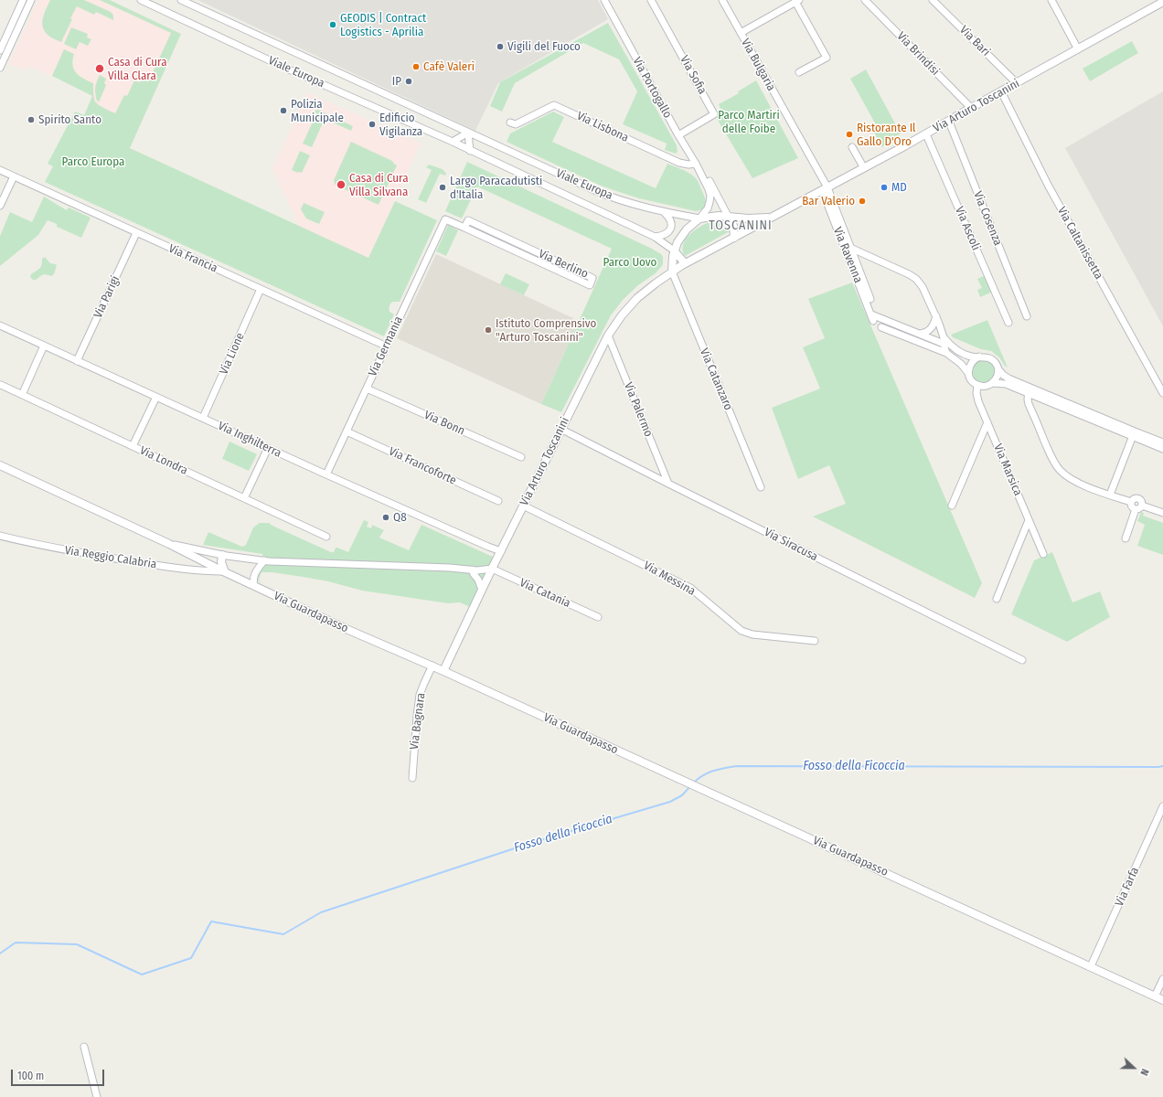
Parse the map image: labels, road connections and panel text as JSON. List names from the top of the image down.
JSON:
{
  "streets": {
    "street": [
      "Via Bari",
      "Via Brindisi",
      "Via Bulgaria",
      "Viale Europa",
      "Via Sofia",
      "Via Portogallo",
      "Via Arturo Toscanini",
      "Via Lisbona",
      "Via Cosenza",
      "Via Ascoli",
      "Via Caltanissetta",
      "Via Ravenna",
      "Via Francia",
      "Via Berlino",
      "Via Parigi",
      "Via Germania",
      "Via Lione",
      "Via Catanzaro",
      "Via Palermo",
      "Via Bonn",
      "Via Inghilterra",
      "Via Londra",
      "Via Francoforte",
      "Via Marsica",
      "Via Siracusa",
      "Via Reggio Calabria",
      "Via Messina",
      "Via Catania",
      "Via Guardapasso",
      "Via Bagnara",
      "Via Farfa"
    ]
  },
  "crossings": [
    ["Via Bari", "Via Arturo Toscanini"],
    ["Via Brindisi", "Via Arturo Toscanini"],
    ["Via Bulgaria", "Via Arturo Toscanini"],
    ["Via Bulgaria", "Via Ravenna"],
    ["Viale Europa", "Via Portogallo"],
    ["Viale Europa", "Via Arturo Toscanini"],
    ["Via Sofia", "Via Portogallo"],
    ["Via Portogallo", "Via Arturo Toscanini"],
    ["Via Portogallo", "Via Lisbona"],
    ["Via Arturo Toscanini", "Via Cosenza"],
    ["Via Arturo Toscanini", "Via Ascoli"],
    ["Via Arturo Toscanini", "Via Caltanissetta"],
    ["Via Arturo Toscanini", "Via Ravenna"],
    ["Via Arturo Toscanini", "Via Catanzaro"],
    ["Via Arturo Toscanini", "Via Palermo"],
    ["Via Arturo Toscanini", "Via Inghilterra"],
    ["Via Arturo Toscanini", "Via Siracusa"],
    ["Via Arturo Toscanini", "Via Messina"],
    ["Via Arturo Toscanini", "Via Catania"],
    ["Via Arturo Toscanini", "Via Guardapasso"],
    ["Via Francia", "Via Parigi"],
    ["Via Francia", "Via Germania"],
    ["Via Francia", "Via Lione"],
    ["Via Berlino", "Via Germania"],
    ["Via Parigi", "Via Inghilterra"],
    ["Via Germania", "Via Bonn"],
    ["Via Germania", "Via Inghilterra"],
    ["Via Germania", "Via Francoforte"],
    ["Via Lione", "Via Inghilterra"],
    ["Via Palermo", "Via Siracusa"],
    ["Via Reggio Calabria", "Via Guardapasso"],
    ["Via Guardapasso", "Via Bagnara"],
    ["Via Guardapasso", "Via Farfa"]
  ],
  "districts": ["TOSCANINI"],
  "water": ["Fosso della Ficoccia"],
  "parks": ["Parco Martiri delle Foibe", "Parco Europa", "Parco Uovo"],
  "places": [
    "GEODIS | Contract Logistics - Aprilia",
    "Vigili del Fuoco",
    "Cafè Valerì",
    "Casa di Cura Villa Clara",
    "IP",
    "Polizia Municipale",
    "Spirito Santo",
    "Edificio Vigilanza",
    "Ristorante Il Gallo D'Oro",
    "Casa di Cura Villa Silvana",
    "Largo Paracadutisti d'Italia",
    "MD",
    "Bar Valerio",
    "Istituto Comprensivo \"Arturo Toscanini\"",
    "Q8"
  ],
  "scale_bar": "100 m",
  "north": "right"
}
